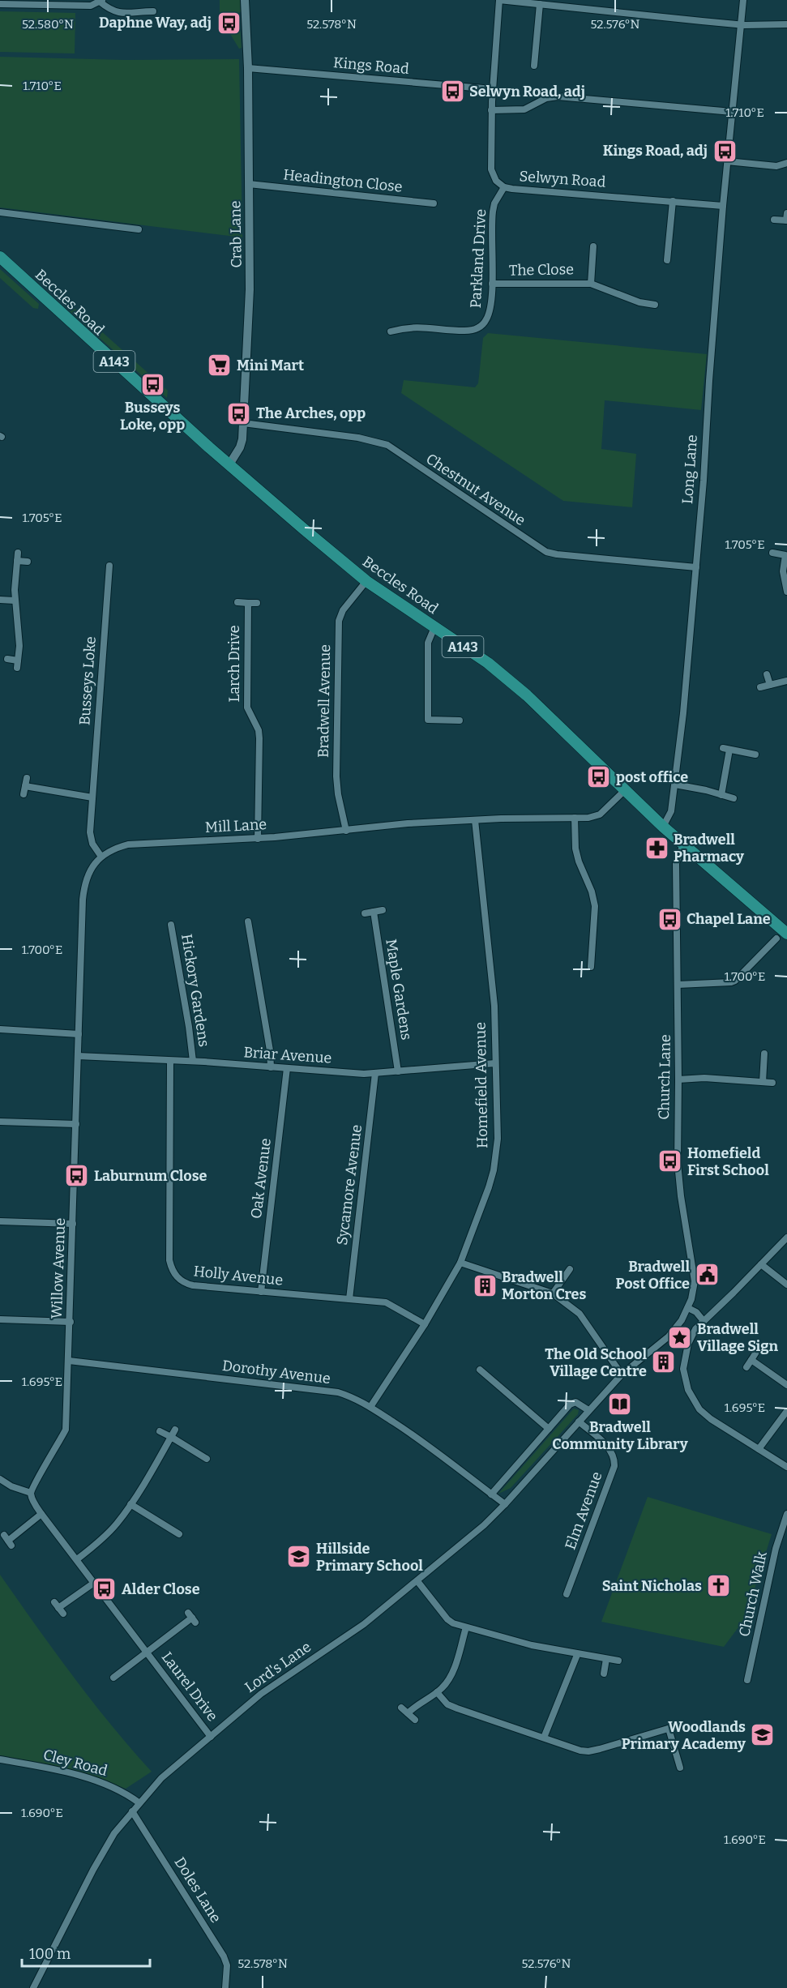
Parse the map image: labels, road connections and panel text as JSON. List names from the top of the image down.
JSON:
{
  "streets": {
    "highway": ["Beccles Road", "A143"],
    "street": [
      "Kings Road",
      "Selwyn Road",
      "Headington Close",
      "Crab Lane",
      "Parkland Drive",
      "The Close",
      "Long Lane",
      "Chestnut Avenue",
      "Larch Drive",
      "Busseys Loke",
      "Bradwell Avenue",
      "Mill Lane",
      "Maple Gardens",
      "Hickory Gardens",
      "Briar Avenue",
      "Church Lane",
      "Homefield Avenue",
      "Oak Avenue",
      "Sycamore Avenue",
      "Willow Avenue",
      "Holly Avenue",
      "Dorothy Avenue",
      "Elm Avenue",
      "Church Walk",
      "Lord's Lane",
      "Laurel Drive",
      "Cley Road",
      "Doles Lane"
    ]
  },
  "crossings": [
    ["Kings Road", "Selwyn Road"],
    ["Kings Road", "Crab Lane"],
    ["Selwyn Road", "Parkland Drive"],
    ["Selwyn Road", "Long Lane"],
    ["Headington Close", "Crab Lane"],
    ["Crab Lane", "Beccles Road"],
    ["Crab Lane", "Chestnut Avenue"],
    ["Parkland Drive", "The Close"],
    ["Beccles Road", "Long Lane"],
    ["Beccles Road", "Bradwell Avenue"],
    ["Beccles Road", "Mill Lane"],
    ["Beccles Road", "Church Lane"],
    ["Long Lane", "Chestnut Avenue"],
    ["Larch Drive", "Mill Lane"],
    ["Busseys Loke", "Mill Lane"],
    ["Bradwell Avenue", "Mill Lane"],
    ["Mill Lane", "Homefield Avenue"],
    ["Maple Gardens", "Briar Avenue"],
    ["Hickory Gardens", "Briar Avenue"],
    ["Briar Avenue", "Homefield Avenue"],
    ["Briar Avenue", "Oak Avenue"],
    ["Briar Avenue", "Sycamore Avenue"],
    ["Briar Avenue", "Willow Avenue"],
    ["Briar Avenue", "Holly Avenue"],
    ["Church Lane", "Lord's Lane"],
    ["Homefield Avenue", "Holly Avenue"],
    ["Homefield Avenue", "Dorothy Avenue"],
    ["Oak Avenue", "Holly Avenue"],
    ["Sycamore Avenue", "Holly Avenue"],
    ["Willow Avenue", "Dorothy Avenue"],
    ["Willow Avenue", "Laurel Drive"],
    ["Dorothy Avenue", "Lord's Lane"],
    ["Elm Avenue", "Lord's Lane"],
    ["Lord's Lane", "Laurel Drive"],
    ["Lord's Lane", "Cley Road"],
    ["Lord's Lane", "Doles Lane"]
  ],
  "places": {
    "bus stop": [
      "Daphne Way, adj",
      "Selwyn Road, adj",
      "Kings Road, adj",
      "Busseys Loke, opp",
      "The Arches, opp",
      "post office",
      "Chapel Lane",
      "Homefield First School",
      "Laburnum Close",
      "Alder Close"
    ],
    "supermarket": ["Mini Mart"],
    "pharmacy": ["Bradwell Pharmacy"],
    "public building": ["Bradwell Post Office"],
    "building": ["Bradwell Morton Cres", "The Old School Village Centre"],
    "place": ["Bradwell Village Sign"],
    "library": ["Bradwell Community Library"],
    "school or university": ["Hillside Primary School", "Woodlands Primary Academy"],
    "church": ["Saint Nicholas"]
  },
  "scale_bar": "100 m",
  "coordinates": [
    "52.580°N",
    "52.578°N",
    "52.576°N",
    "1.710°E",
    "1.705°E",
    "1.700°E",
    "1.695°E",
    "1.690°E"
  ]
}
